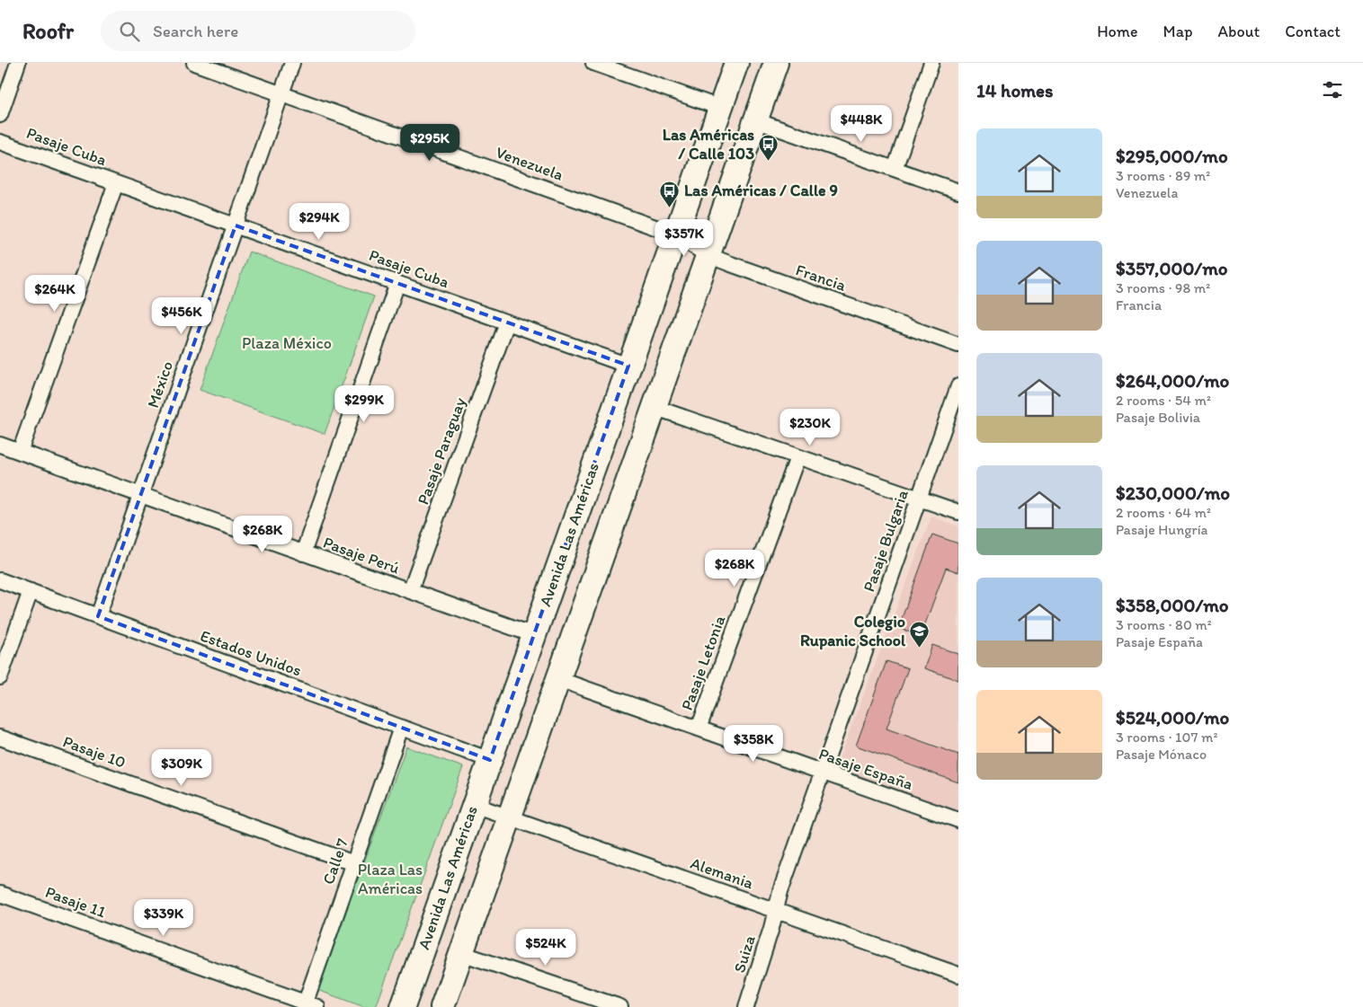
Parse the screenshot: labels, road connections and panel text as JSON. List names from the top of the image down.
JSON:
{
  "streets": {
    "main road": ["Avenida Las Américas"],
    "street": [
      "Pasaje Cuba",
      "Venezuela",
      "Francia",
      "México",
      "Pasaje Paraguay",
      "Pasaje Bulgaria",
      "Pasaje Perú",
      "Estados Unidos",
      "Pasaje Letonia",
      "Pasaje 10",
      "Pasaje España",
      "Calle 7",
      "Alemania",
      "Pasaje 11",
      "Suiza"
    ]
  },
  "crossings": [
    ["Pasaje Cuba", "México"],
    ["Pasaje Cuba", "Pasaje Paraguay"],
    ["Pasaje Cuba", "Avenida Las Américas"],
    ["Venezuela", "Francia"],
    ["Venezuela", "México"],
    ["Venezuela", "Avenida Las Américas"],
    ["Francia", "Avenida Las Américas"],
    ["México", "Pasaje Perú"],
    ["México", "Estados Unidos"],
    ["Pasaje Paraguay", "Pasaje Perú"],
    ["Avenida Las Américas", "Pasaje Perú"],
    ["Avenida Las Américas", "Estados Unidos"],
    ["Avenida Las Américas", "Alemania"],
    ["Pasaje Bulgaria", "Pasaje España"],
    ["Pasaje Bulgaria", "Alemania"],
    ["Pasaje Bulgaria", "Suiza"],
    ["Estados Unidos", "Calle 7"],
    ["Pasaje Letonia", "Pasaje España"],
    ["Pasaje 10", "Calle 7"],
    ["Calle 7", "Pasaje 11"],
    ["Alemania", "Suiza"]
  ],
  "parks": ["Plaza México", "Plaza Las Américas"],
  "places": {
    "bus stop": ["Las Américas / Calle 103", "Las Américas / Calle 9"],
    "school or university": ["Colegio Rupanic School"]
  },
  "page": {
    "header": "Roofr",
    "search": "Search here",
    "nav": [
      "Home",
      "Map",
      "About",
      "Contact"
    ],
    "heading": "14 homes",
    "price": [
      "$448K",
      "$295K",
      "$294K",
      "$357K",
      "$264K",
      "$456K",
      "$299K",
      "$230K",
      "$268K",
      "$268K",
      "$358K",
      "$309K",
      "$339K",
      "$524K"
    ],
    "list": [
      {
        "name": "$295,000/mo",
        "note": "3 rooms · 89 m² · Venezuela"
      },
      {
        "name": "$357,000/mo",
        "note": "3 rooms · 98 m² · Francia"
      },
      {
        "name": "$264,000/mo",
        "note": "2 rooms · 54 m² · Pasaje Bolivia"
      },
      {
        "name": "$230,000/mo",
        "note": "2 rooms · 64 m² · Pasaje Hungría"
      },
      {
        "name": "$358,000/mo",
        "note": "3 rooms · 80 m² · Pasaje España"
      },
      {
        "name": "$524,000/mo",
        "note": "3 rooms · 107 m² · Pasaje Mónaco"
      }
    ]
  }
}
